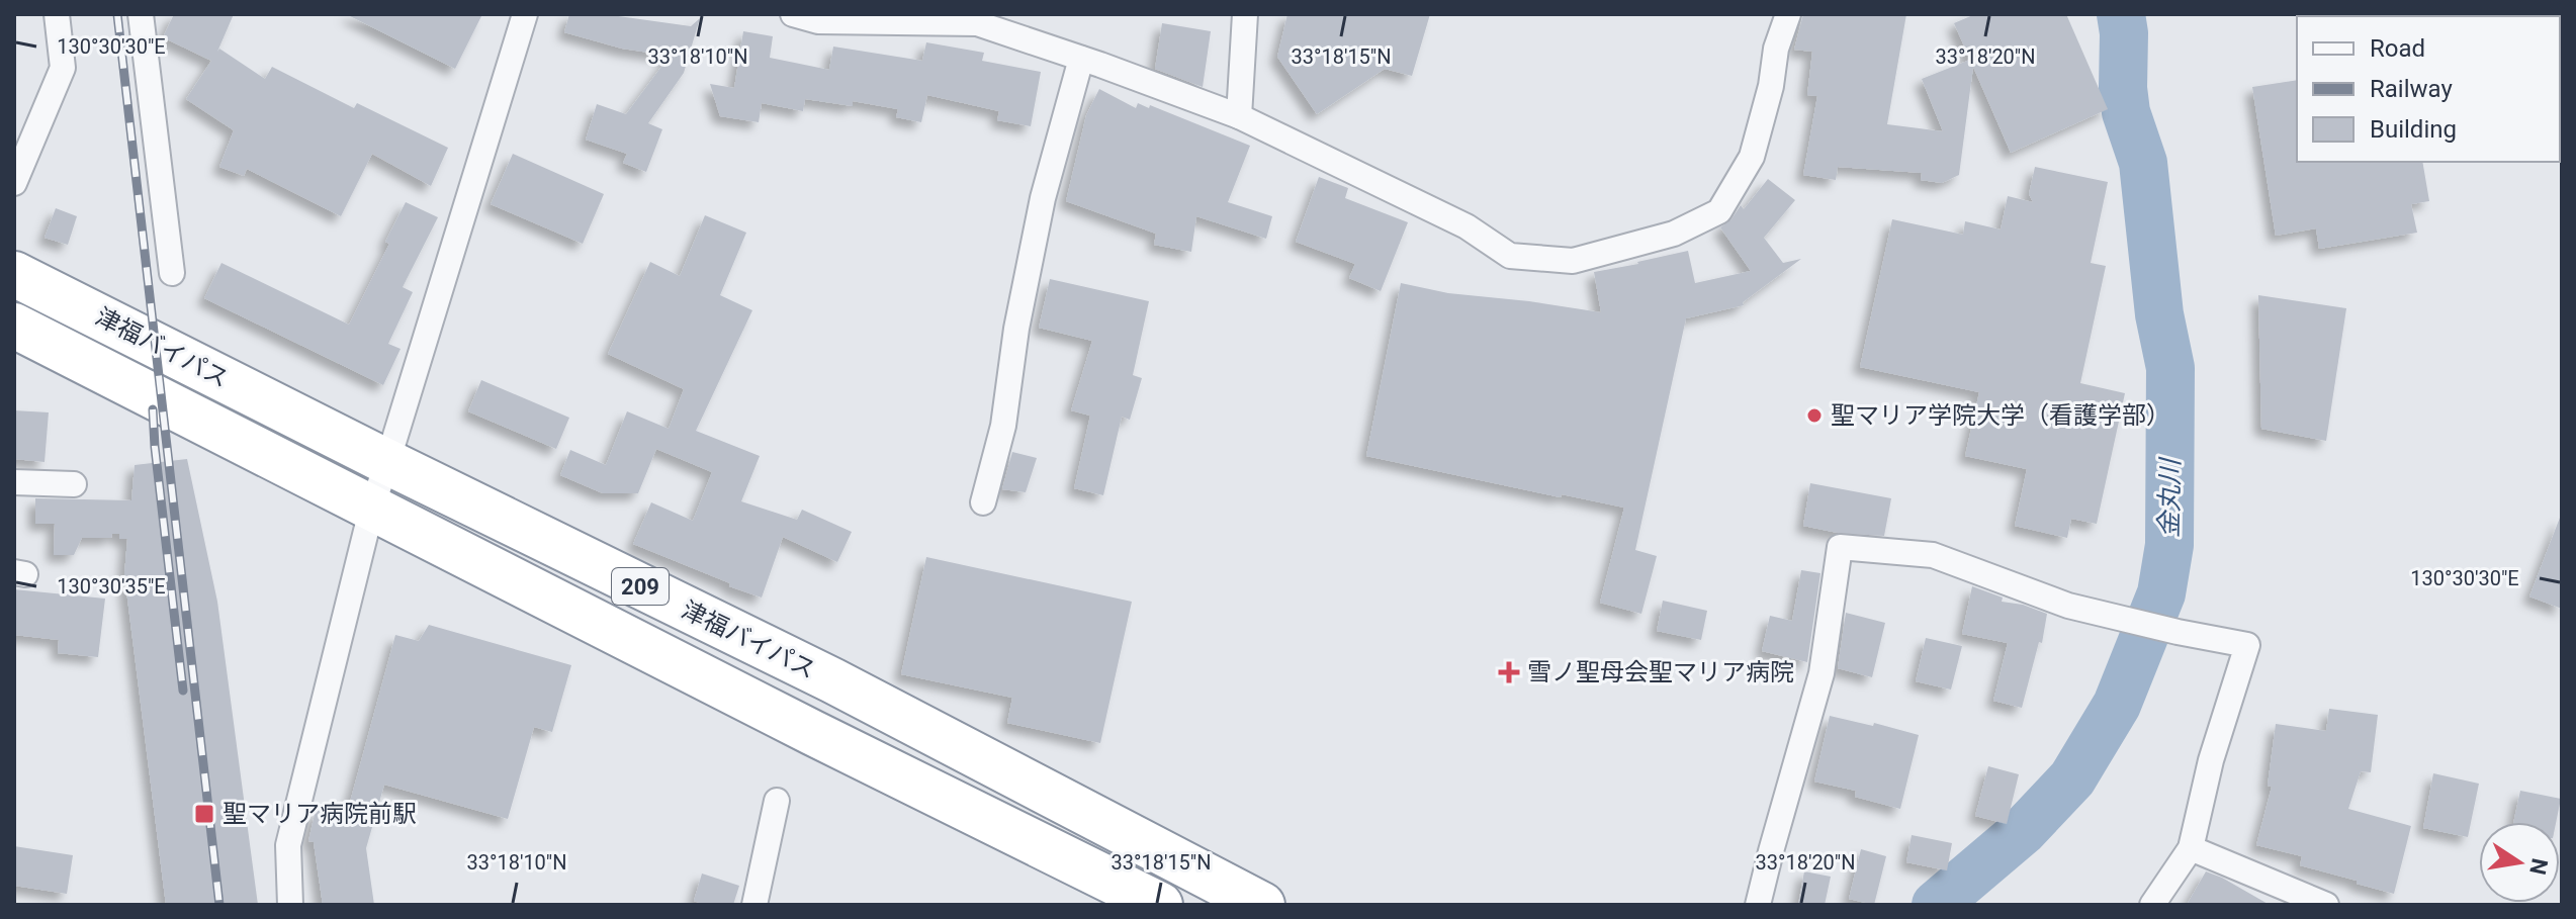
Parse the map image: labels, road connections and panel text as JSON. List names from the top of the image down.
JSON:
{
  "streets": {
    "highway": ["津福バイパス", "209"]
  },
  "water": ["金丸川"],
  "places": {
    "other": ["聖マリア学院大学（看護学部）"],
    "health": ["雪ノ聖母会聖マリア病院"],
    "transit": ["聖マリア病院前駅"]
  },
  "legend": ["Road", "Railway", "Building"],
  "north": "right",
  "coordinates": [
    "130°30'30\"E",
    "33°18'10\"N",
    "33°18'15\"N",
    "33°18'20\"N",
    "130°30'35\"E"
  ]
}
